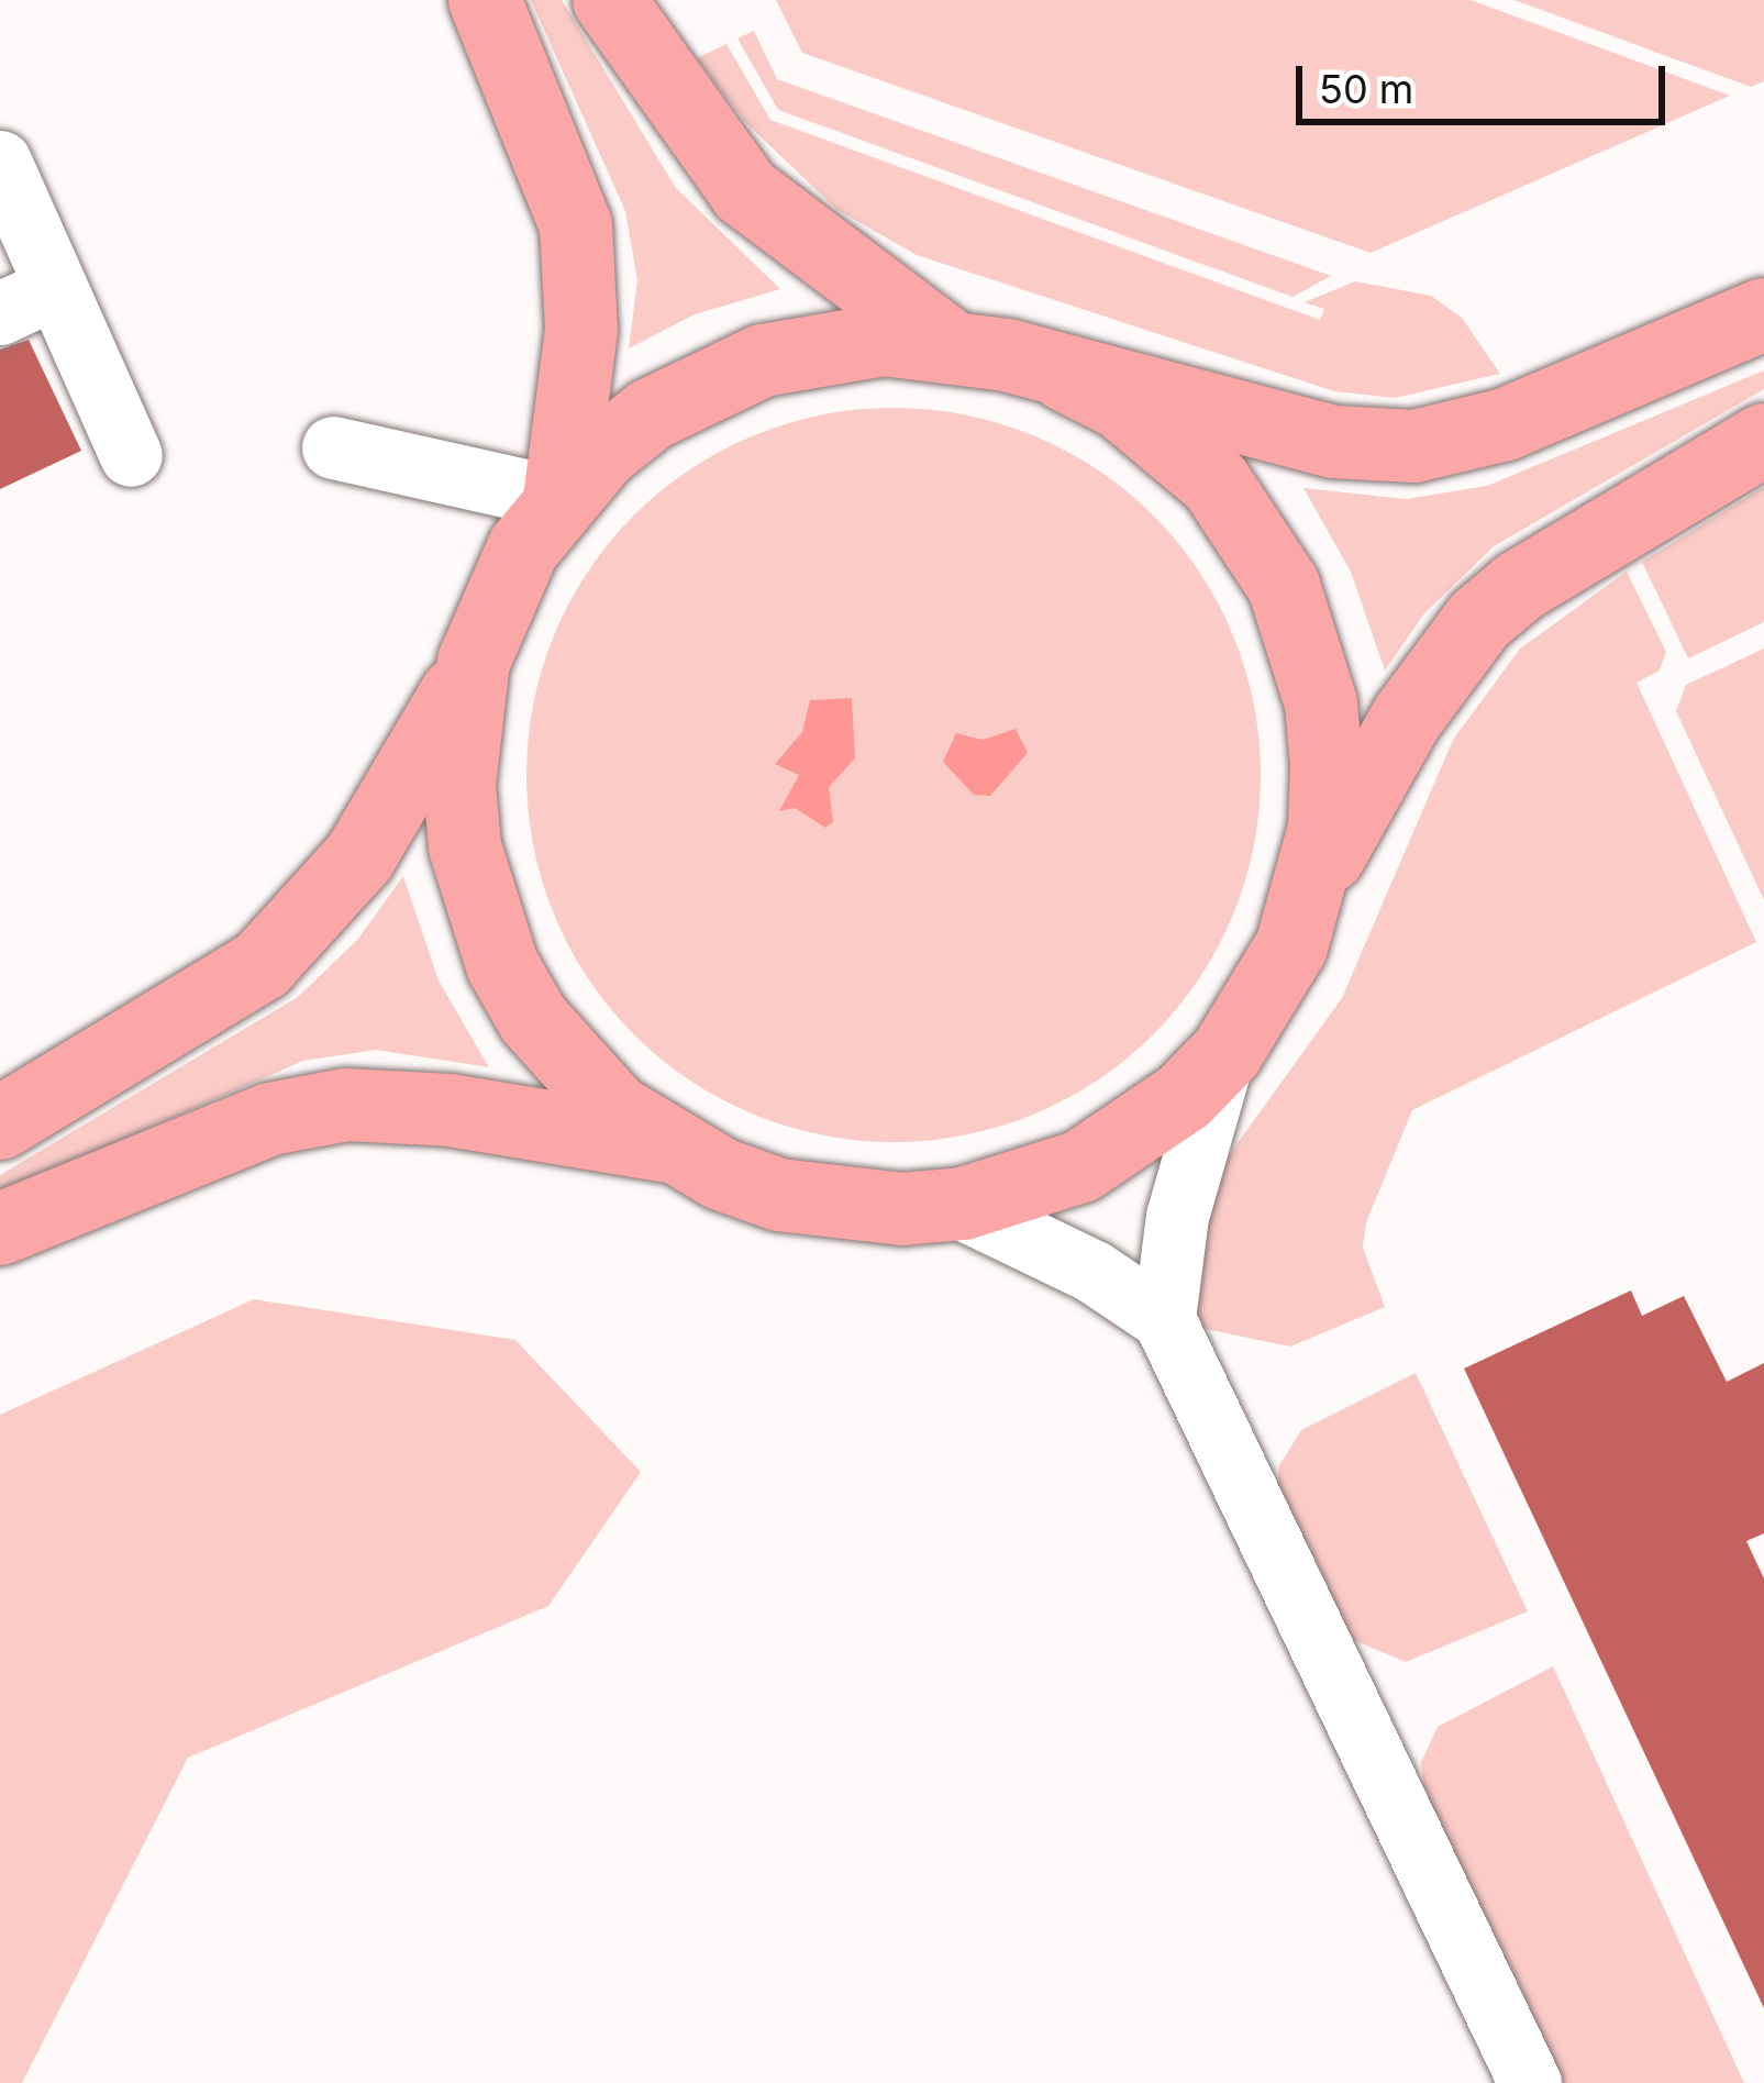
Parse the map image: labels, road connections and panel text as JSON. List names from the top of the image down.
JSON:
{
  "scale_bar": "50 m"
}
